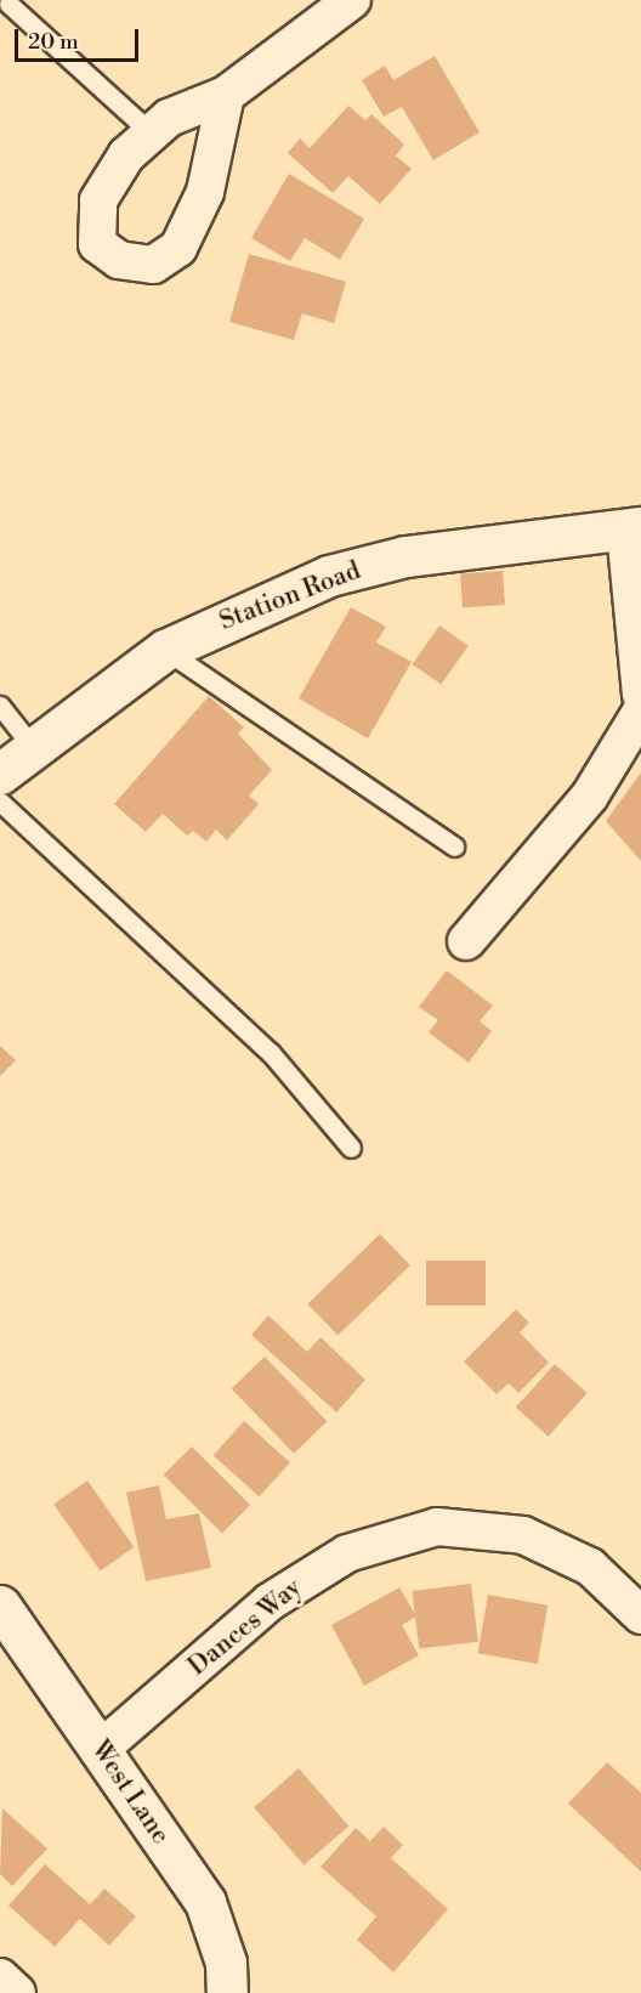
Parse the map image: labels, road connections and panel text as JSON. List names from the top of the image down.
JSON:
{
  "streets": {
    "street": ["Station Road", "Dances Way", "West Lane"]
  },
  "crossings": [
    ["Dances Way", "West Lane"]
  ],
  "scale_bar": "20 m"
}
